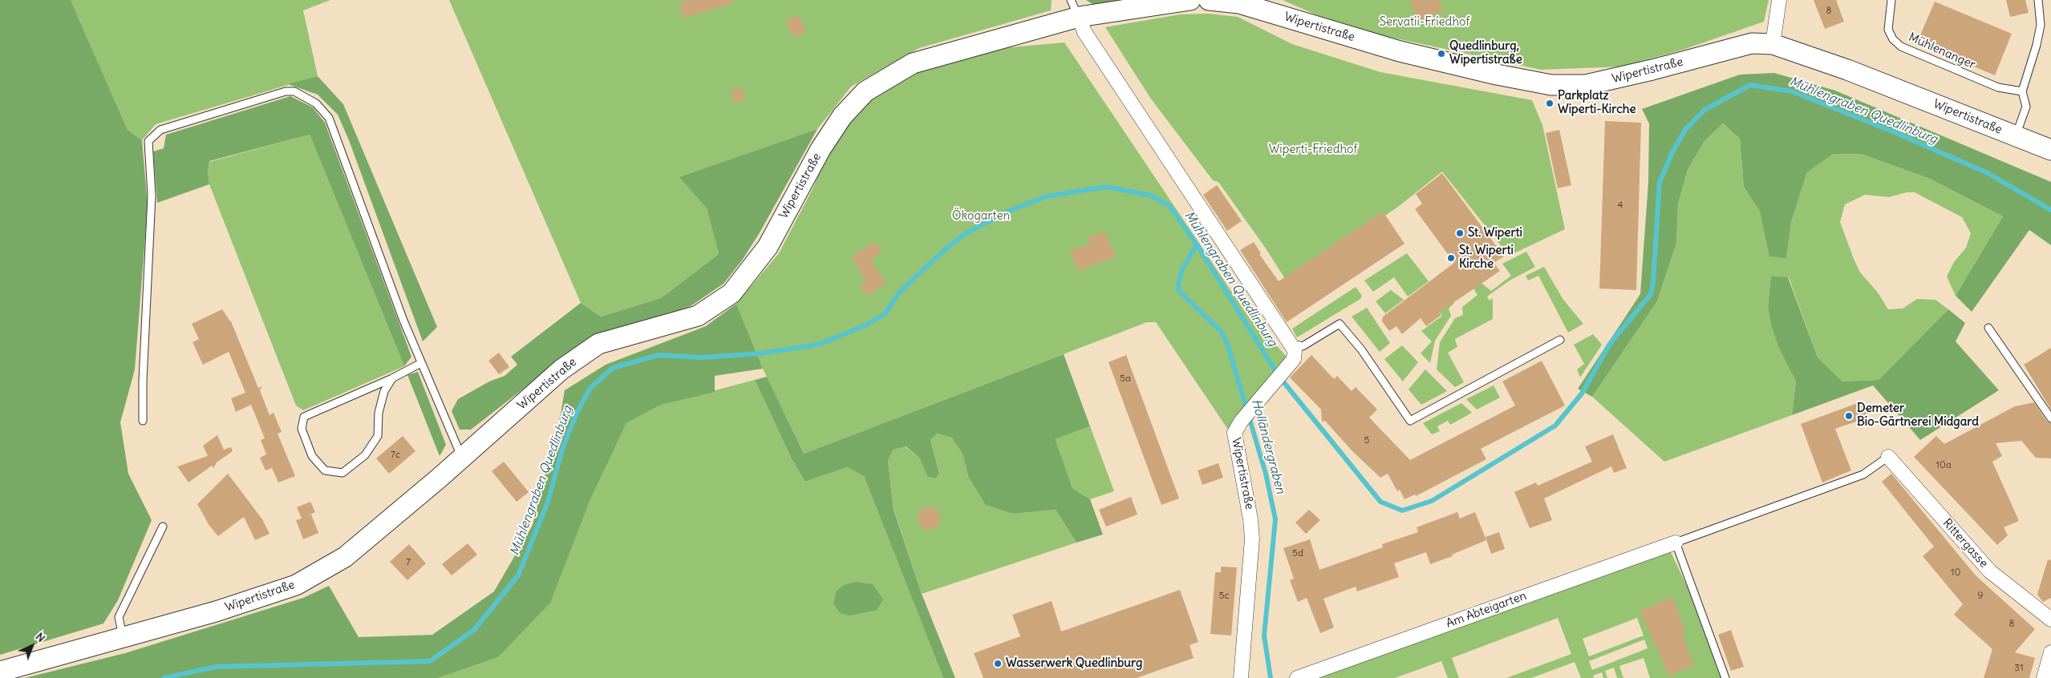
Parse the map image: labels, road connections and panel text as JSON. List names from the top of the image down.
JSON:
{
  "streets": {
    "street": ["Wipertistraße", "Rittergasse", "Am Abteigarten"],
    "lane": ["Mühlenanger"]
  },
  "water": ["Mühlengraben Quedlinburg", "Holländergraben"],
  "parks": ["Servatii-Friedhof", "Wiperti-Friedhof", "Ökogarten"],
  "places": [
    "Quedlinburg, Wipertistraße",
    "Parkplatz Wiperti-Kirche",
    "St. Wiperti",
    "St. Wiperti Kirche",
    "Demeter Bio-Gärtnerei Midgard",
    "Wasserwerk Quedlinburg"
  ],
  "house_numbers": [
    "8",
    "4",
    "5a",
    "5",
    "7c",
    "10a",
    "5d",
    "7",
    "10",
    "5c",
    "9",
    "8",
    "31"
  ],
  "north": "top right"
}
